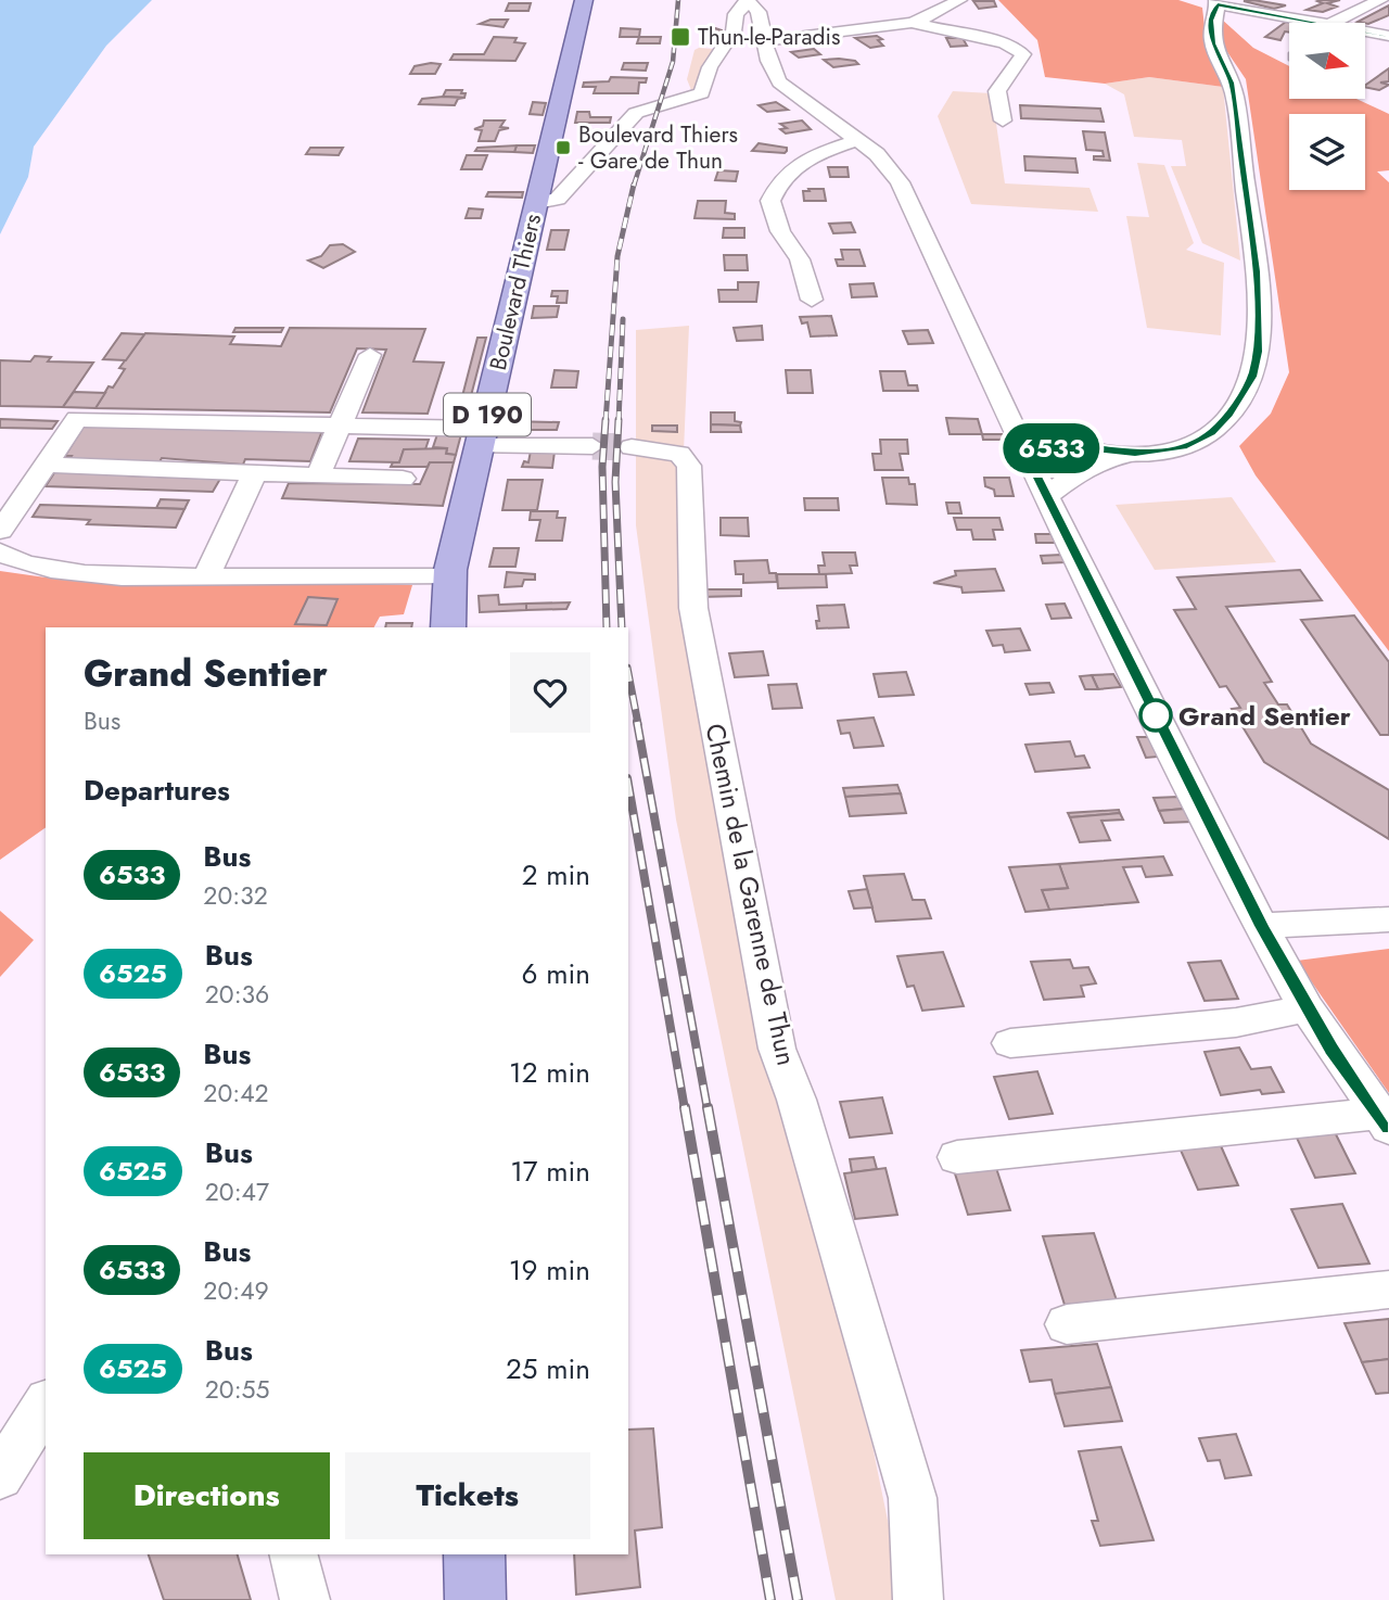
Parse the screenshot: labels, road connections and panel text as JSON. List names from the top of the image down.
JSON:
{
  "streets": {
    "main road": ["Boulevard Thiers", "D 190"],
    "street": ["Chemin de la Garenne de Thun"]
  },
  "places": {
    "transit": ["Thun-le-Paradis", "Boulevard Thiers - Gare de Thun"],
    "other": ["Grand Sentier"]
  },
  "lines": ["bus line 6533"],
  "north": "right",
  "page": {
    "on_map": "6533",
    "heading": [
      ["Grand Sentier", "Bus"],
      "Departures"
    ],
    "list": [
      {
        "mark": "6533",
        "name": "Bus",
        "note": "20:32",
        "value": "2 min"
      },
      {
        "mark": "6525",
        "name": "Bus",
        "note": "20:36",
        "value": "6 min"
      },
      {
        "mark": "6533",
        "name": "Bus",
        "note": "20:42",
        "value": "12 min"
      },
      {
        "mark": "6525",
        "name": "Bus",
        "note": "20:47",
        "value": "17 min"
      },
      {
        "mark": "6533",
        "name": "Bus",
        "note": "20:49",
        "value": "19 min"
      },
      {
        "mark": "6525",
        "name": "Bus",
        "note": "20:55",
        "value": "25 min"
      }
    ],
    "buttons": ["Directions", "Tickets"]
  }
}
